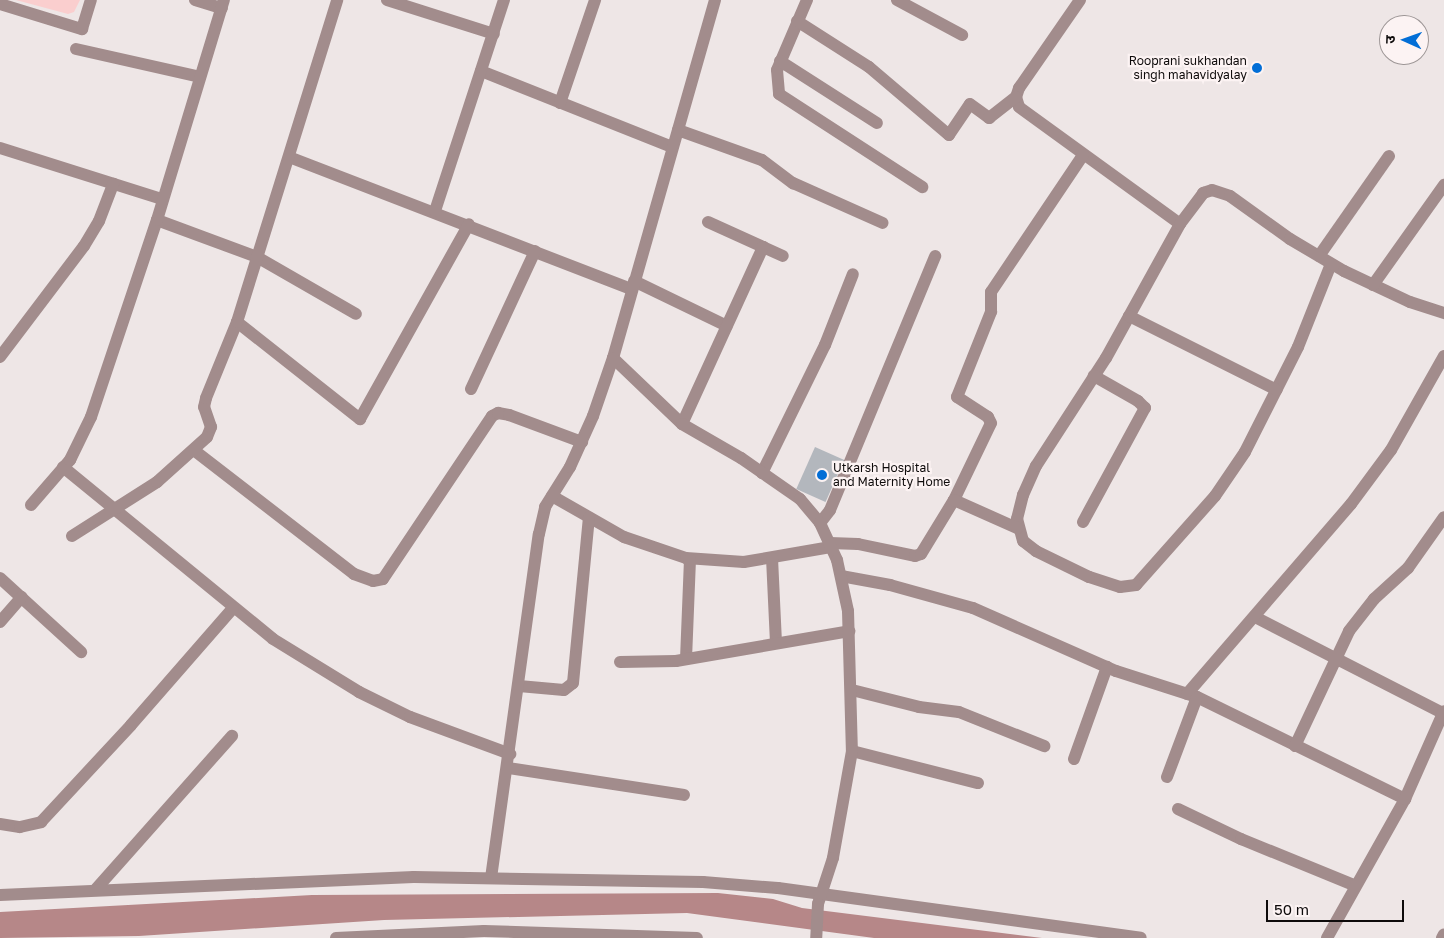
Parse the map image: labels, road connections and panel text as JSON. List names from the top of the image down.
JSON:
{
  "places": ["Rooprani sukhandan singh mahavidyalay", "Utkarsh Hospital and Maternity Home"],
  "scale_bar": "50 m",
  "north": "left"
}
